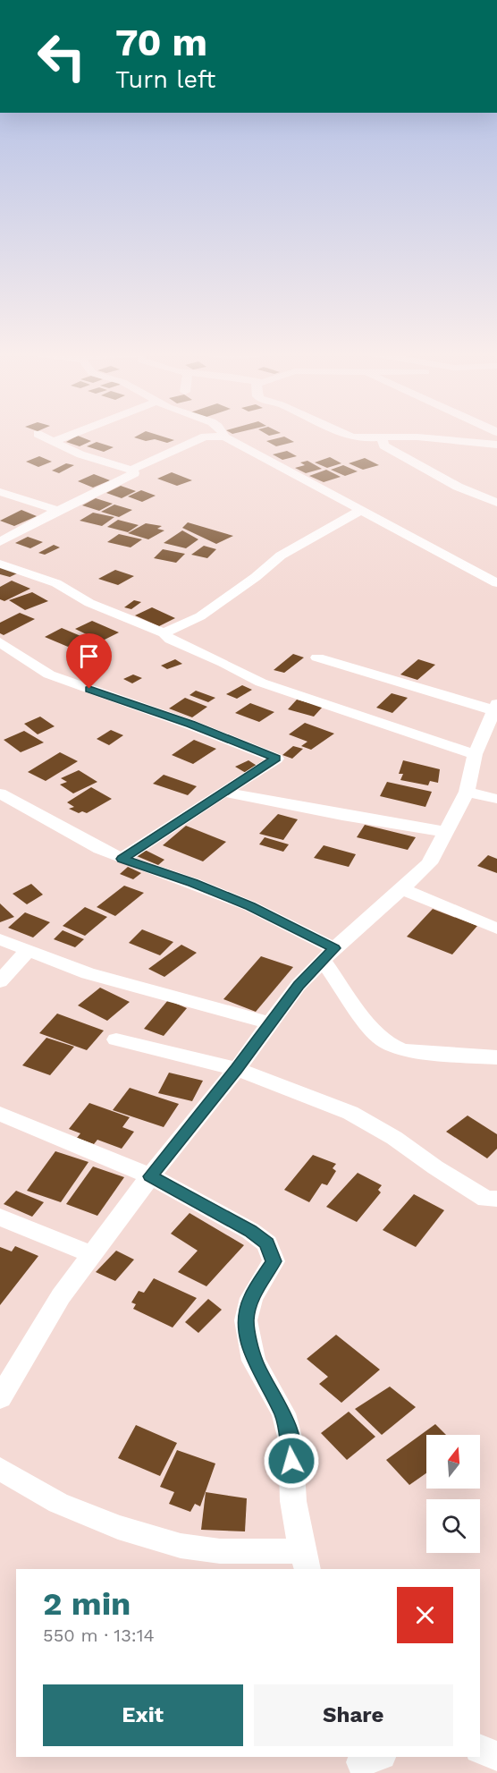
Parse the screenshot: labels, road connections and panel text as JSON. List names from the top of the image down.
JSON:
{
  "north": "top",
  "page": {
    "turn": ["70 m", "Turn left"],
    "heading": ["2 min", "550 m · 13:14"],
    "buttons": ["Exit", "Share"]
  }
}
